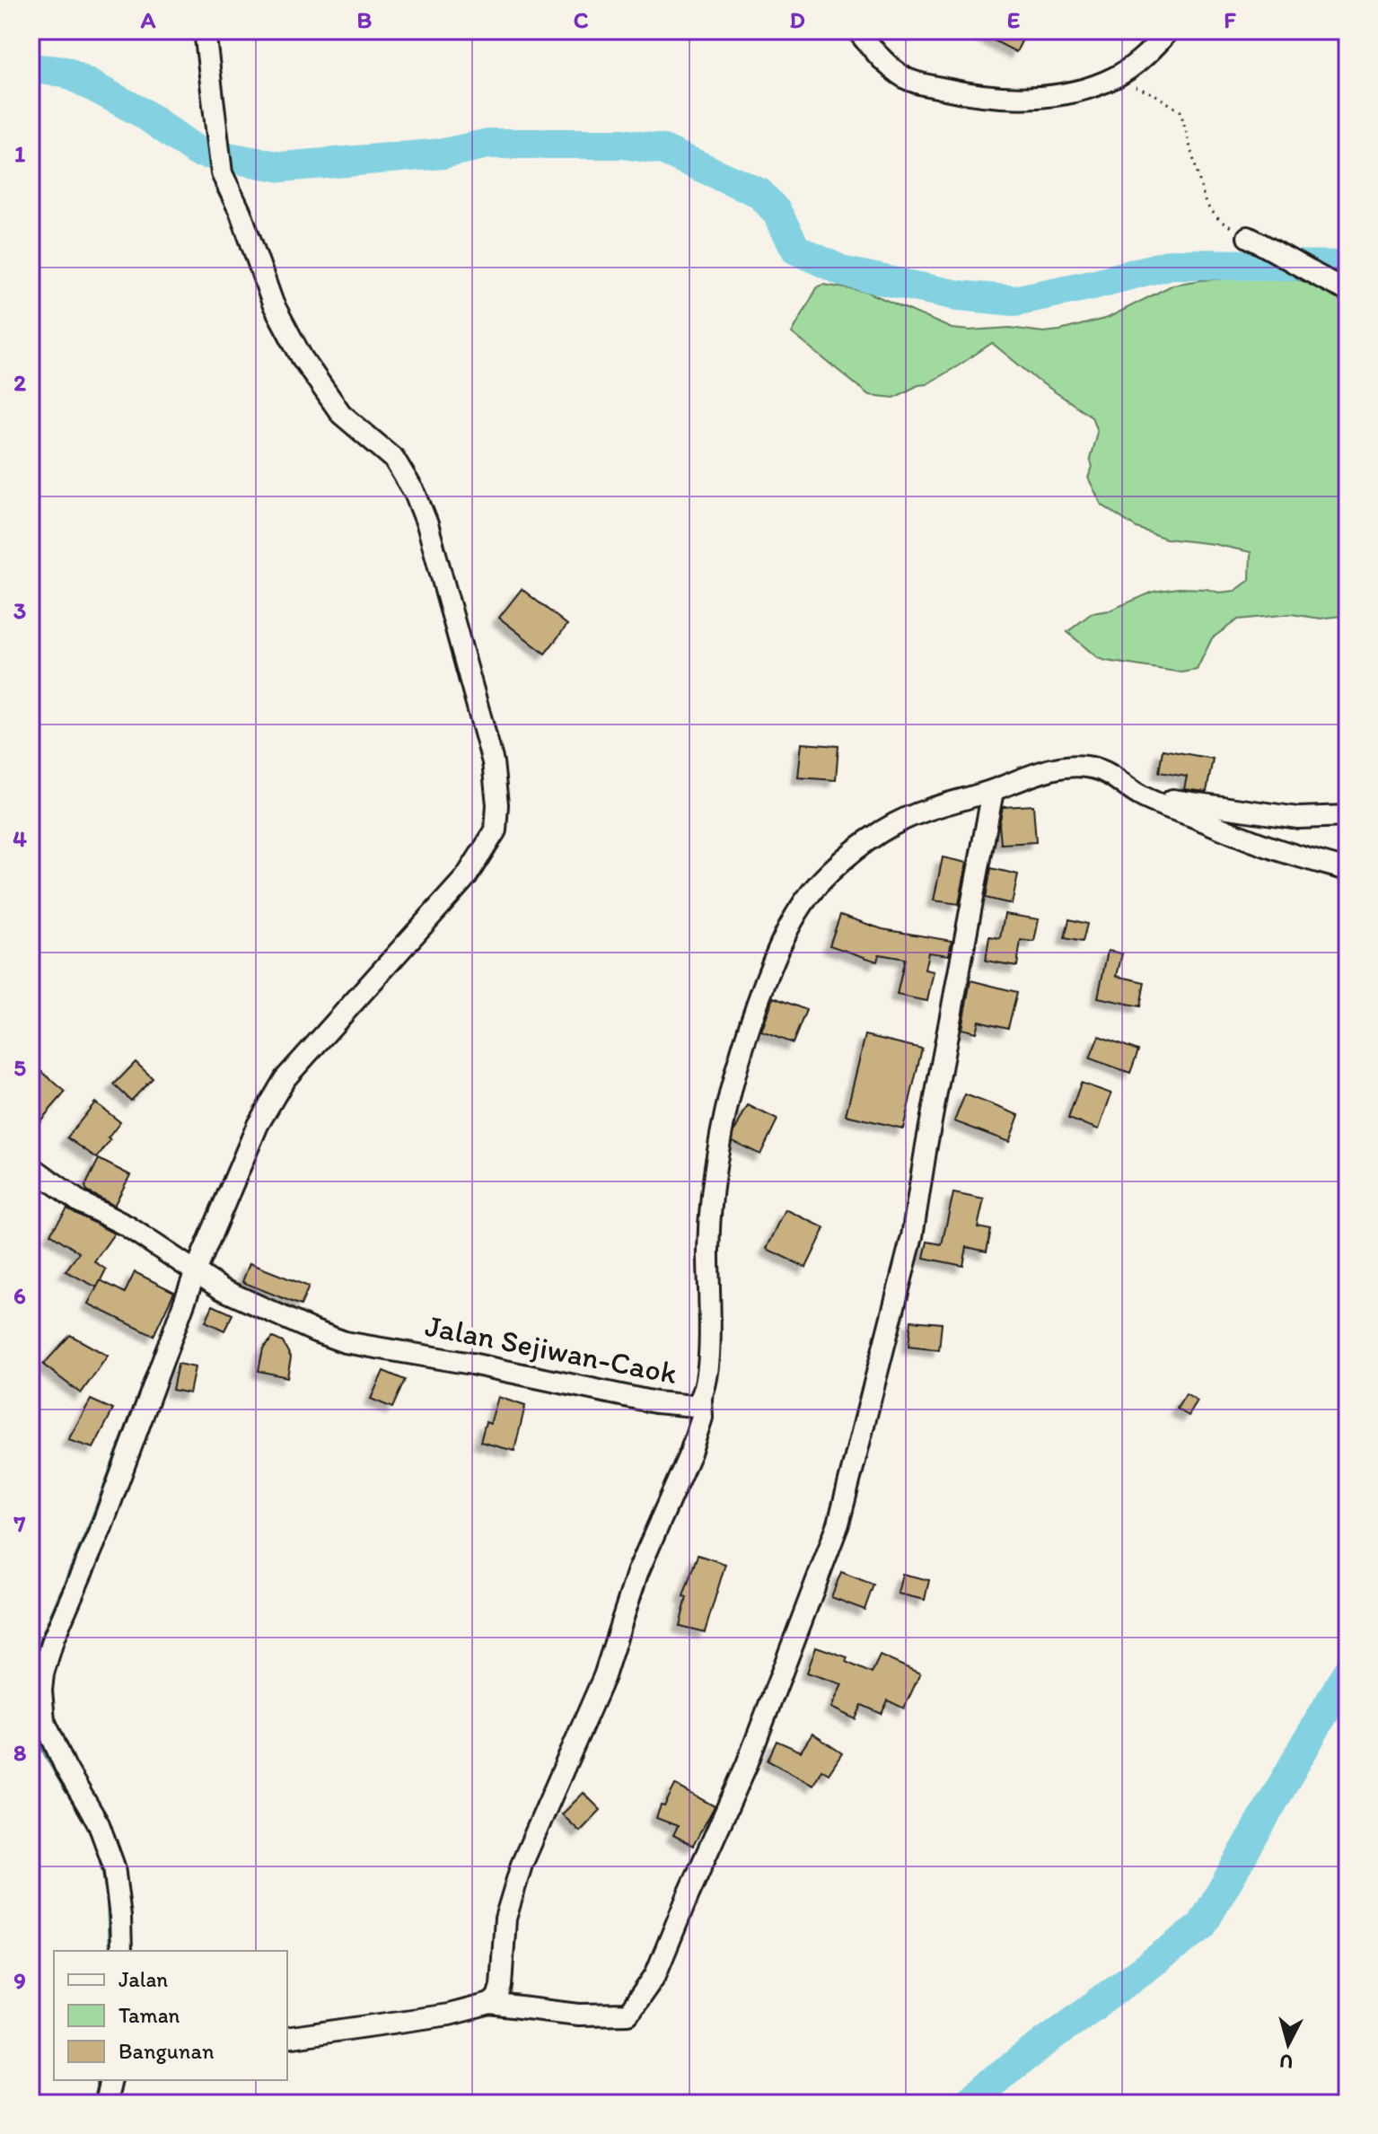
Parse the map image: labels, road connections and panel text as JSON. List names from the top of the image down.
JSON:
{
  "streets": {
    "street": ["Jalan Sejiwan-Caok"]
  },
  "legend": ["Jalan", "Taman", "Bangunan"],
  "north": "bottom",
  "grid": {
    "columns": [
      "A",
      "B",
      "C",
      "D",
      "E",
      "F"
    ],
    "rows": [
      "1",
      "2",
      "3",
      "4",
      "5",
      "6",
      "7",
      "8",
      "9"
    ]
  }
}
